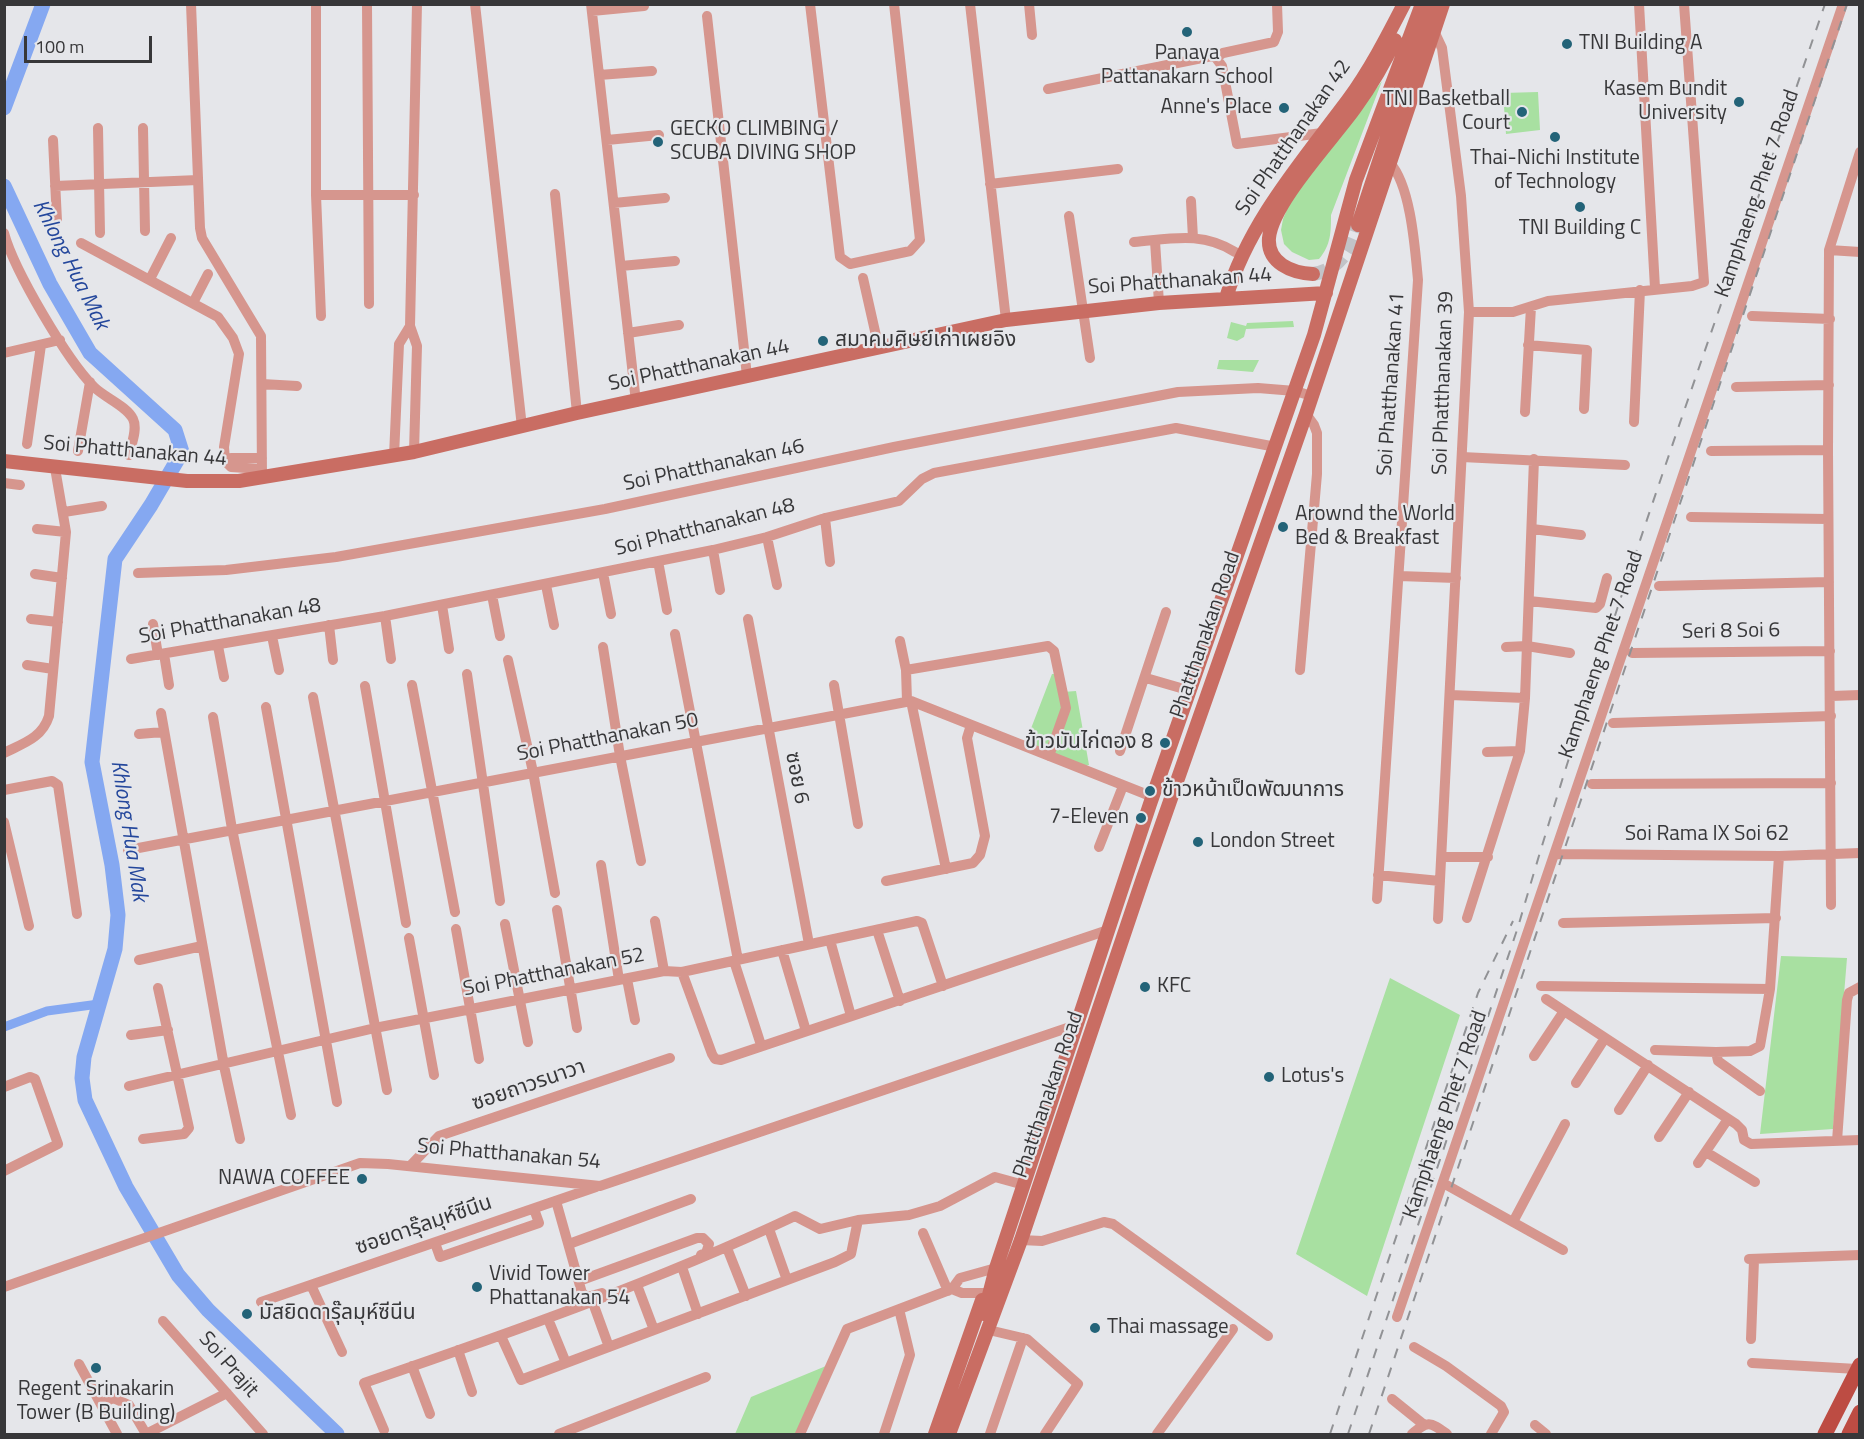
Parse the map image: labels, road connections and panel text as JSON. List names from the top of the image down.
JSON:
{
  "streets": {
    "main road": ["Soi Phatthanakan 42", "Soi Phatthanakan 44", "Phatthanakan Road"],
    "street": [
      "Kamphaeng Phet 7 Road",
      "Soi Phatthanakan 39",
      "Soi Phatthanakan 41",
      "Soi Phatthanakan 46",
      "Soi Phatthanakan 48",
      "Seri 8 Soi 6",
      "Soi Phatthanakan 50",
      "ซอย 6",
      "Soi Rama IX Soi 62",
      "Soi Phatthanakan 52",
      "ซอยถาวรนาวา",
      "Soi Phatthanakan 54",
      "ซอยดารุ๊ลมุห์ซีนีน",
      "Soi Prajit"
    ]
  },
  "crossings": [
    ["Soi Phatthanakan 42", "Soi Phatthanakan 44"],
    ["Kamphaeng Phet 7 Road", "Soi Rama IX Soi 62"],
    ["Soi Phatthanakan 44", "Phatthanakan Road"],
    ["Soi Phatthanakan 39", "Phatthanakan Road"],
    ["Soi Phatthanakan 41", "Phatthanakan Road"],
    ["Soi Phatthanakan 46", "Phatthanakan Road"],
    ["Soi Phatthanakan 48", "Phatthanakan Road"],
    ["Phatthanakan Road", "Soi Phatthanakan 54"],
    ["Soi Phatthanakan 50", "ซอย 6"],
    ["ซอย 6", "Soi Phatthanakan 52"],
    ["ซอยถาวรนาวา", "Soi Phatthanakan 54"],
    ["Soi Phatthanakan 54", "ซอยดารุ๊ลมุห์ซีนีน"]
  ],
  "water": ["Khlong Hua Mak"],
  "places": [
    "Panaya Pattanakarn School",
    "TNI Building A",
    "Kasem Bundit University",
    "Anne's Place",
    "TNI Basketball Court",
    "Thai-Nichi Institute of Technology",
    "GECKO CLIMBING / SCUBA DIVING SHOP",
    "TNI Building C",
    "สมาคมศิษย์เก่าเผยอิง",
    "Arownd the World Bed & Breakfast",
    "ข้าวมันไก่ตอง 8",
    "ข้าวหน้าเป็ดพัฒนาการ",
    "7-Eleven",
    "London Street",
    "KFC",
    "Lotus's",
    "NAWA COFFEE",
    "Vivid Tower Phattanakan 54",
    "มัสยิดดารุ๊ลมุห์ซีนีน",
    "Thai massage",
    "Regent Srinakarin Tower (B Building)"
  ],
  "scale_bar": "100 m"
}
